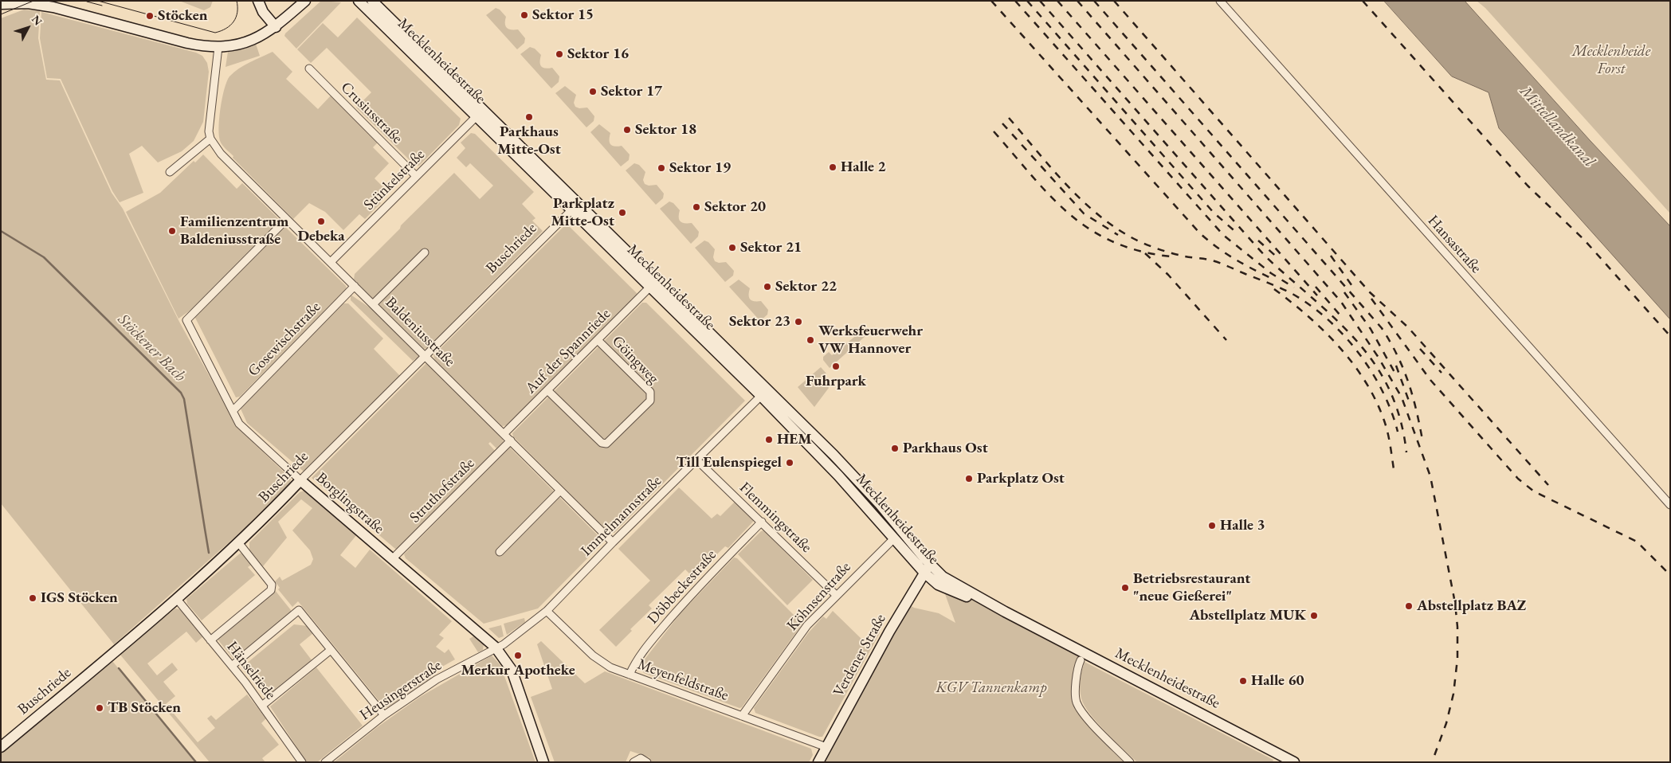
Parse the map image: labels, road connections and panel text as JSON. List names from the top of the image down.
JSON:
{
  "streets": {
    "main road": [
      "Mecklenheidestraße",
      "Buschriede",
      "Borglingstraße",
      "Verdener Straße"
    ],
    "street": [
      "Crusiusstraße",
      "Stünkelstraße",
      "Hansastraße",
      "Baldeniusstraße",
      "Gosewischstraße",
      "Auf der Spannriede",
      "Göingweg",
      "Struthofstraße",
      "Immelmannstraße",
      "Flemmingstraße",
      "Döbbeckestraße",
      "Köhnsenstraße",
      "Hänselriede",
      "Meyenfeldstraße",
      "Heusingerstraße"
    ]
  },
  "crossings": [
    ["Mecklenheidestraße", "Stünkelstraße"],
    ["Mecklenheidestraße", "Buschriede"],
    ["Mecklenheidestraße", "Auf der Spannriede"],
    ["Mecklenheidestraße", "Immelmannstraße"],
    ["Mecklenheidestraße", "Köhnsenstraße"],
    ["Mecklenheidestraße", "Verdener Straße"],
    ["Crusiusstraße", "Stünkelstraße"],
    ["Stünkelstraße", "Baldeniusstraße"],
    ["Buschriede", "Baldeniusstraße"],
    ["Buschriede", "Borglingstraße"],
    ["Buschriede", "Hänselriede"],
    ["Baldeniusstraße", "Gosewischstraße"],
    ["Baldeniusstraße", "Auf der Spannriede"],
    ["Baldeniusstraße", "Struthofstraße"],
    ["Baldeniusstraße", "Borglingstraße"],
    ["Baldeniusstraße", "Immelmannstraße"],
    ["Gosewischstraße", "Borglingstraße"],
    ["Auf der Spannriede", "Göingweg"],
    ["Struthofstraße", "Borglingstraße"],
    ["Borglingstraße", "Immelmannstraße"],
    ["Borglingstraße", "Heusingerstraße"],
    ["Immelmannstraße", "Flemmingstraße"],
    ["Immelmannstraße", "Meyenfeldstraße"],
    ["Immelmannstraße", "Heusingerstraße"],
    ["Flemmingstraße", "Döbbeckestraße"],
    ["Flemmingstraße", "Köhnsenstraße"],
    ["Döbbeckestraße", "Meyenfeldstraße"],
    ["Köhnsenstraße", "Meyenfeldstraße"],
    ["Verdener Straße", "Meyenfeldstraße"]
  ],
  "water": ["Mittellandkanal", "Stöckener Bach"],
  "parks": ["Mecklenheide Forst", "KGV Tannenkamp"],
  "places": [
    "Sektor 15",
    "Stöcken",
    "Sektor 16",
    "Sektor 17",
    "Parkhaus Mitte-Ost",
    "Sektor 18",
    "Halle 2",
    "Sektor 19",
    "Sektor 20",
    "Parkplatz Mitte-Ost",
    "Debeka",
    "Familienzentrum Baldeniusstraße",
    "Sektor 21",
    "Sektor 22",
    "Sektor 23",
    "Werksfeuerwehr VW Hannover",
    "Fuhrpark",
    "HEM",
    "Parkhaus Ost",
    "Till Eulenspiegel",
    "Parkplatz Ost",
    "Halle 3",
    "Betriebsrestaurant \"neue Gießerei\"",
    "IGS Stöcken",
    "Abstellplatz BAZ",
    "Abstellplatz MUK",
    "Merkur Apotheke",
    "Halle 60",
    "TB Stöcken"
  ],
  "north": "top right"
}
